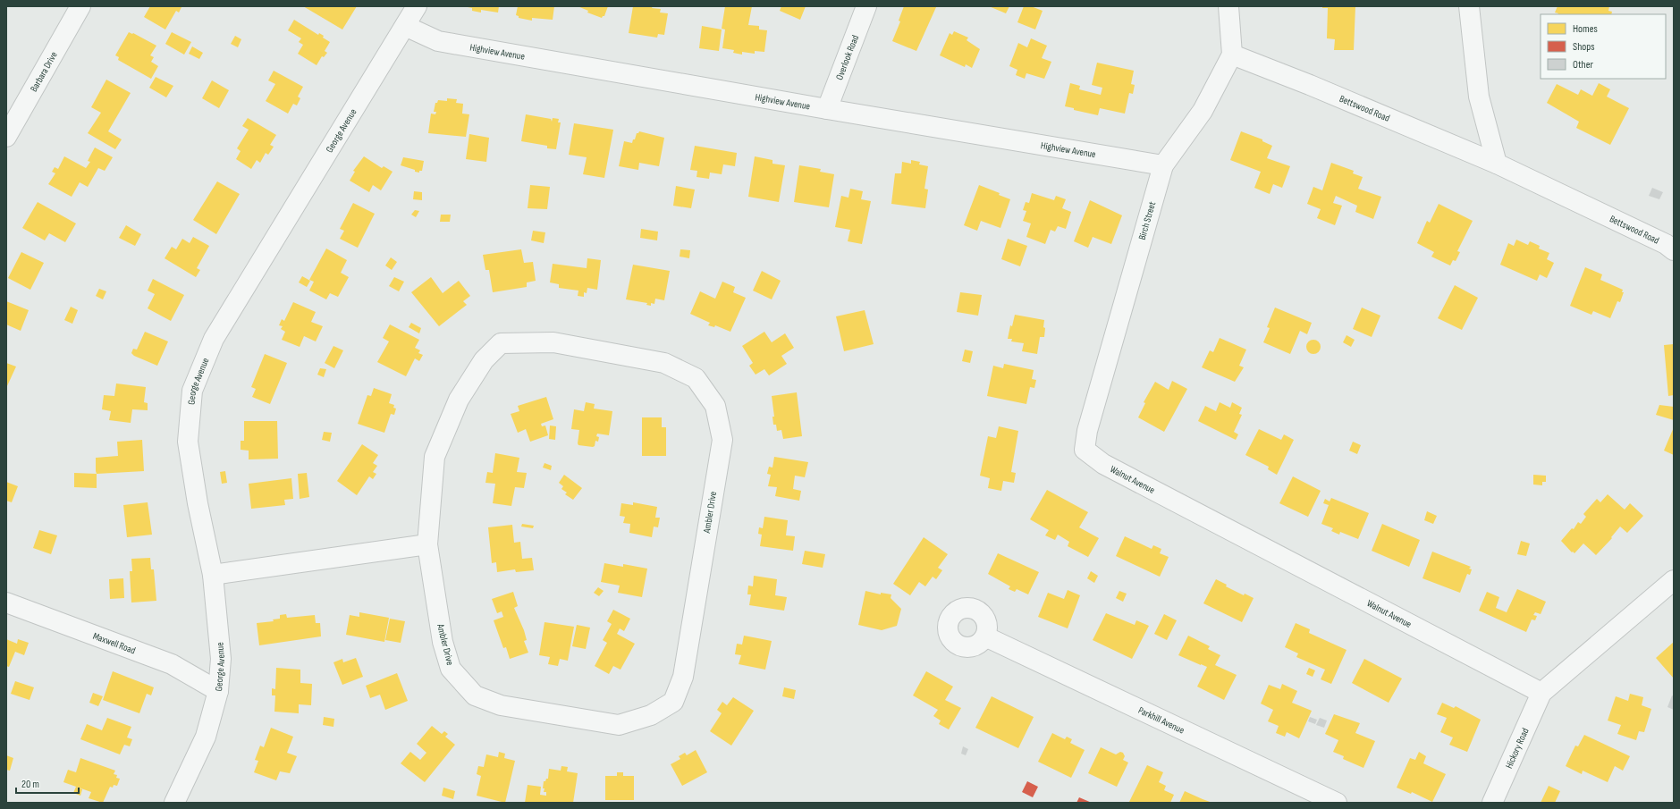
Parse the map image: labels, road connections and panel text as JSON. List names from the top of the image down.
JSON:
{
  "streets": {
    "street": [
      "Highview Avenue",
      "Overlook Road",
      "Barbara Drive",
      "Bettswood Road",
      "George Avenue",
      "Birch Street",
      "Walnut Avenue",
      "Ambler Drive",
      "Maxwell Road",
      "Parkhill Avenue",
      "Hickory Road"
    ]
  },
  "crossings": [
    ["Highview Avenue", "Overlook Road"],
    ["Highview Avenue", "George Avenue"],
    ["Highview Avenue", "Birch Street"],
    ["Bettswood Road", "Birch Street"],
    ["George Avenue", "Maxwell Road"],
    ["Birch Street", "Walnut Avenue"],
    ["Walnut Avenue", "Hickory Road"]
  ],
  "legend": ["Homes", "Shops", "Other"],
  "scale_bar": "20 m"
}
